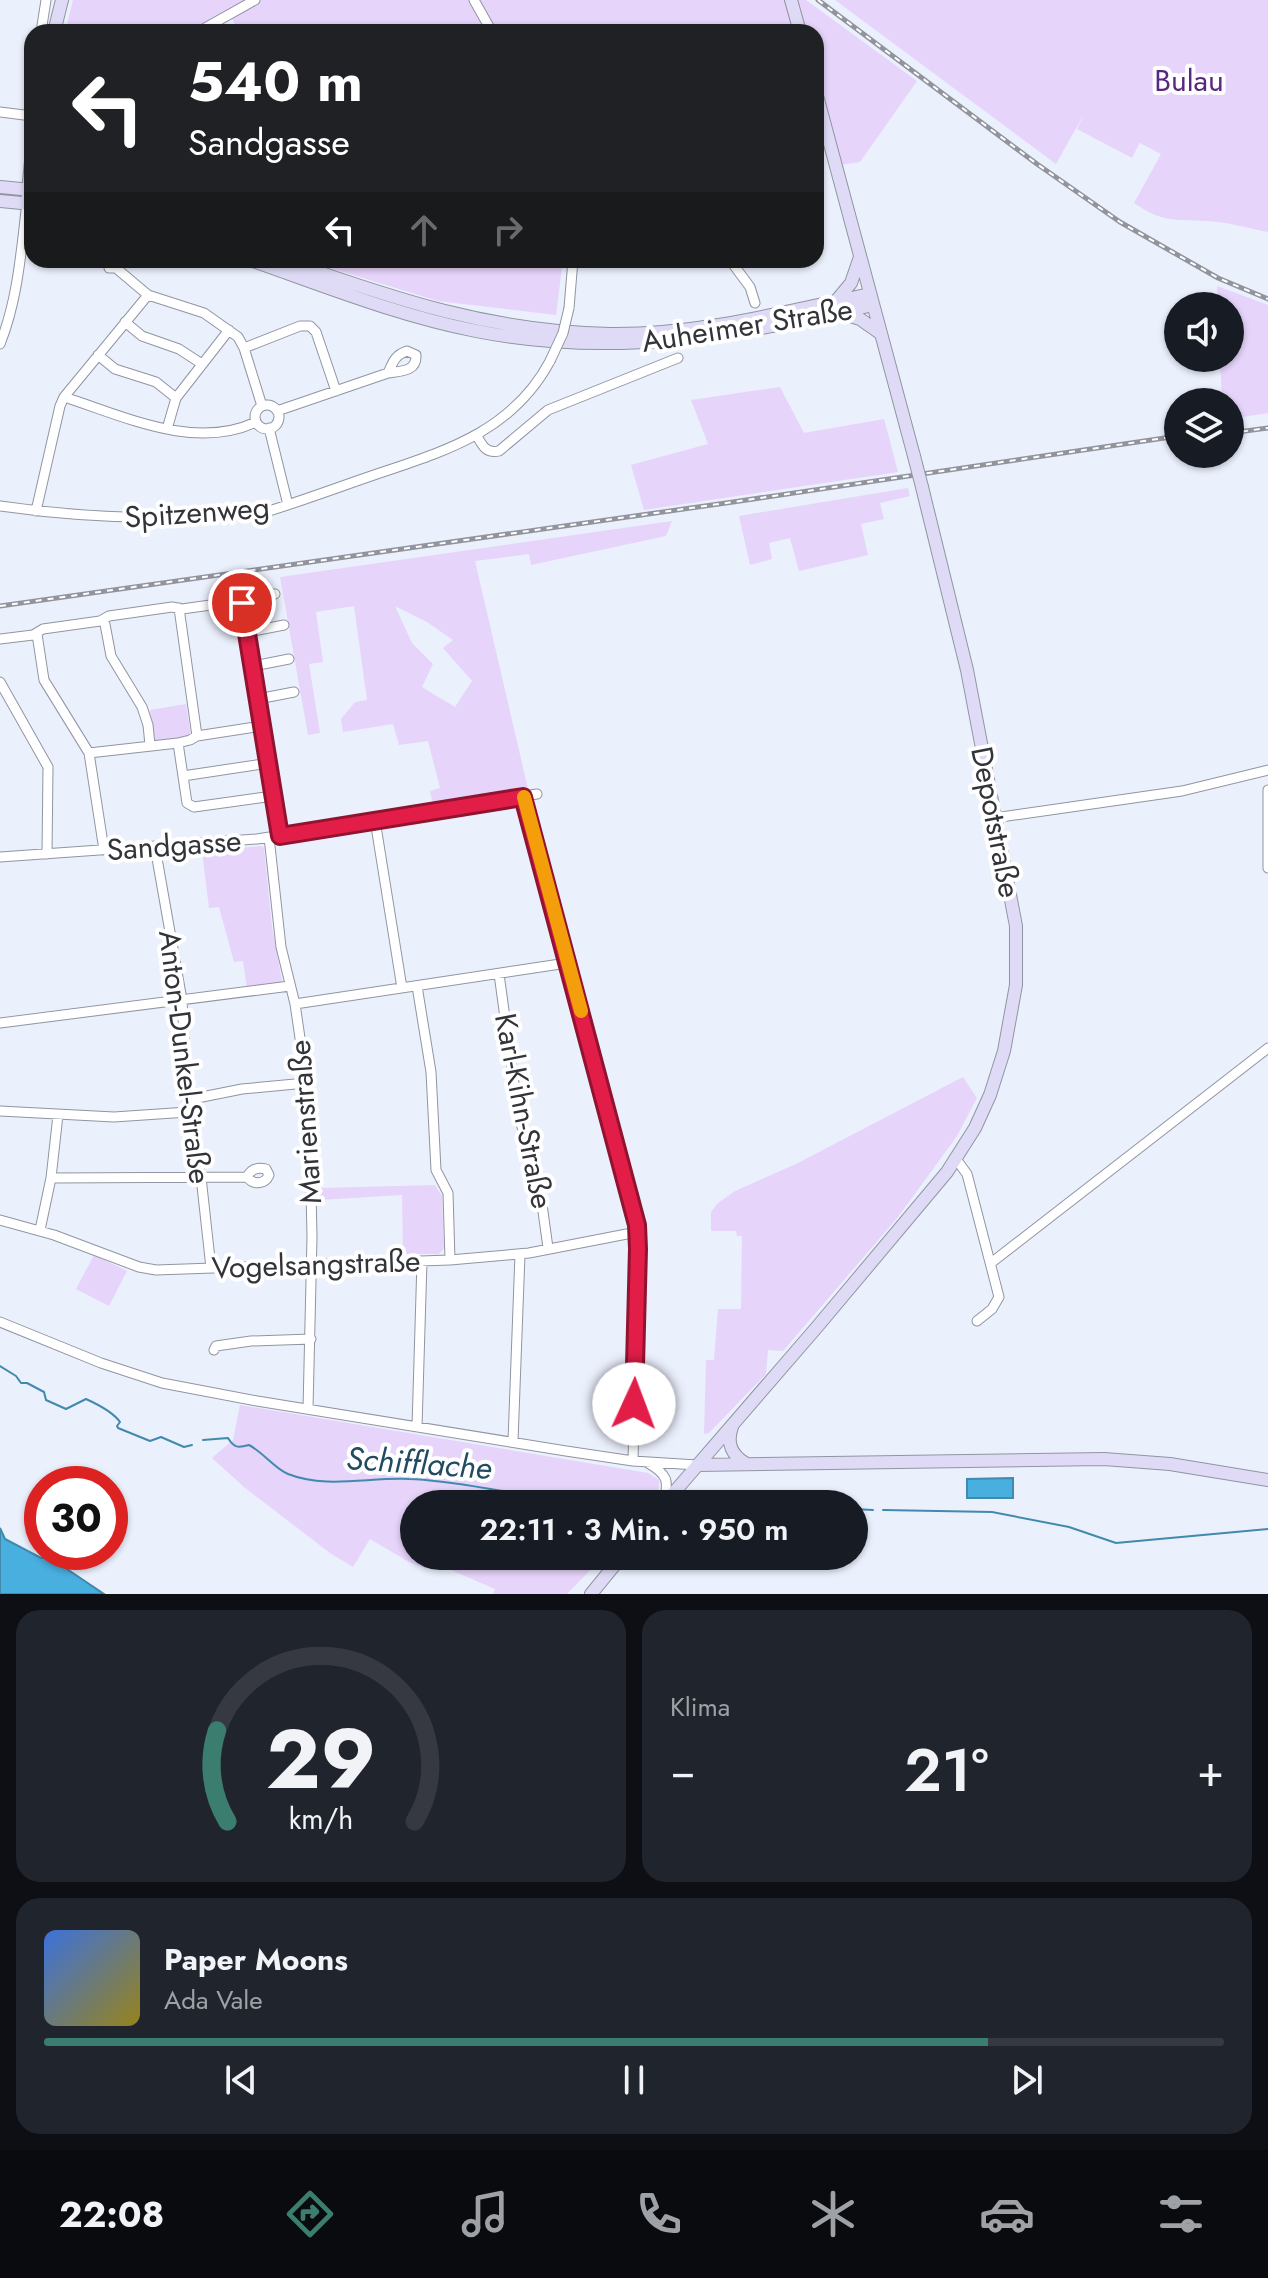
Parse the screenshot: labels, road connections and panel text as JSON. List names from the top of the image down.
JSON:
{
  "streets": {
    "main road": ["Auheimer Straße", "Depotstraße"],
    "street": [
      "Spitzenweg",
      "Sandgasse",
      "Anton-Dunkel-Straße",
      "Karl-Kihn-Straße",
      "Marienstraße",
      "Vogelsangstraße"
    ]
  },
  "crossings": [
    ["Auheimer Straße", "Depotstraße"],
    ["Sandgasse", "Anton-Dunkel-Straße"],
    ["Sandgasse", "Marienstraße"],
    ["Anton-Dunkel-Straße", "Vogelsangstraße"],
    ["Karl-Kihn-Straße", "Vogelsangstraße"],
    ["Marienstraße", "Vogelsangstraße"]
  ],
  "water": ["Schifflache"],
  "parks": ["Bulau"],
  "page": {
    "turn": ["540 m", "Sandgasse"],
    "limit": "30",
    "trip": "22:11 · 3 Min. · 950 m",
    "tile": "Klima",
    "heat": ["−", "21°", "+"],
    "song": ["Paper Moons", "Ada Vale"],
    "tabs": "22:08",
    "gauge": ["29", "km/h"]
  }
}
